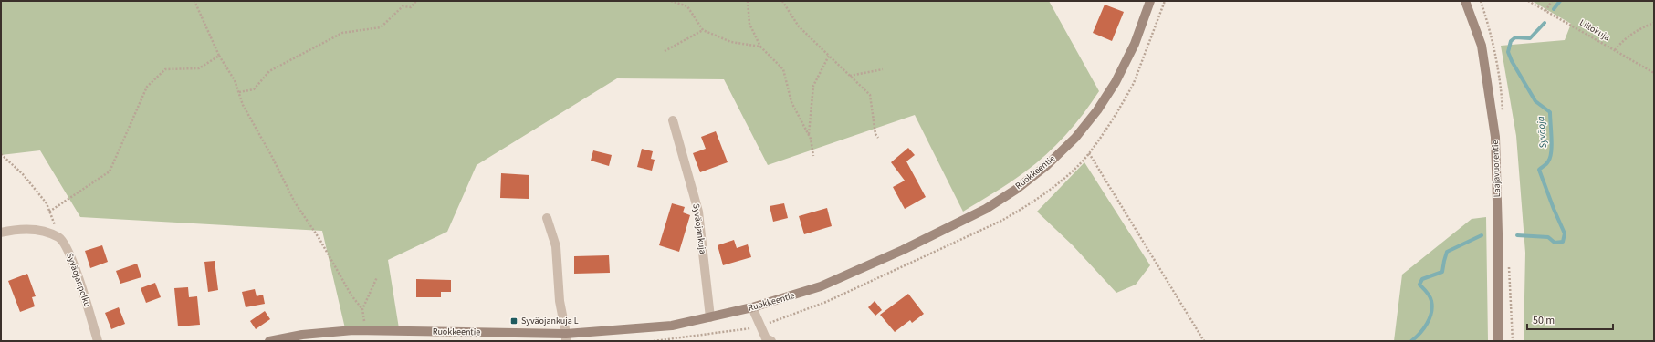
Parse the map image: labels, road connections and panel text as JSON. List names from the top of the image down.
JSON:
{
  "streets": {
    "street": [
      "Laajavuorentie",
      "Ruokkeentie",
      "Syväojankuja",
      "Syväojanpolku"
    ],
    "path": ["Liitokuja"]
  },
  "crossings": [
    ["Ruokkeentie", "Syväojankuja"]
  ],
  "water": ["Syväoja"],
  "places": {
    "transit": ["Syväojankuja L"]
  },
  "scale_bar": "50 m"
}
